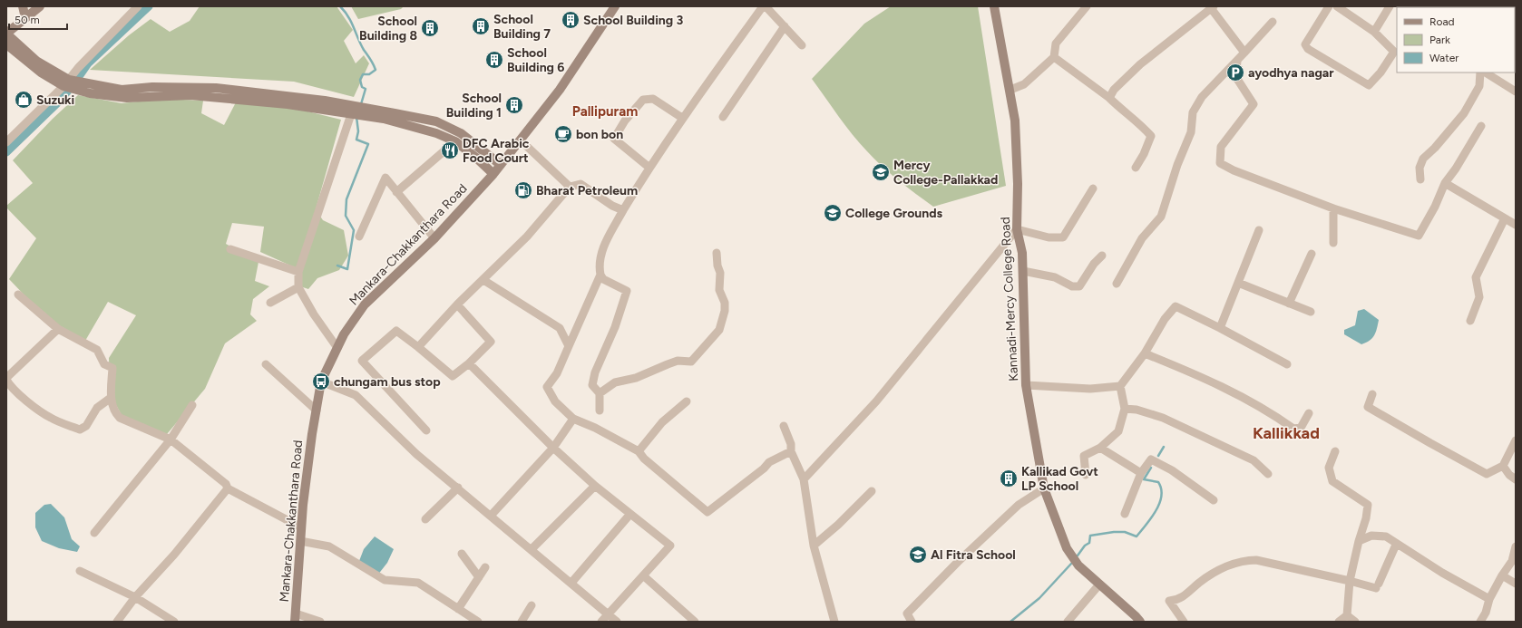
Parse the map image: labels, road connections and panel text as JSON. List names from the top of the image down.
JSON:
{
  "streets": {
    "main road": ["Mankara-Chakkanthara Road", "Kannadi-Mercy College Road"]
  },
  "districts": ["Pallipuram", "Kallikkad"],
  "places": {
    "building": [
      "School Building 3",
      "School Building 7",
      "School Building 8",
      "School Building 6",
      "School Building 1",
      "Kallikad Govt LP School"
    ],
    "parking": ["ayodhya nagar"],
    "shop": ["Suzuki"],
    "cafe": ["bon bon"],
    "restaurant": ["DFC Arabic Food Court"],
    "school or university": ["Mercy College-Pallakkad", "College Grounds", "Al Fitra School"],
    "fuel station": ["Bharat Petroleum"],
    "bus stop": ["chungam bus stop"]
  },
  "legend": ["Road", "Park", "Water"],
  "scale_bar": "50 m"
}
